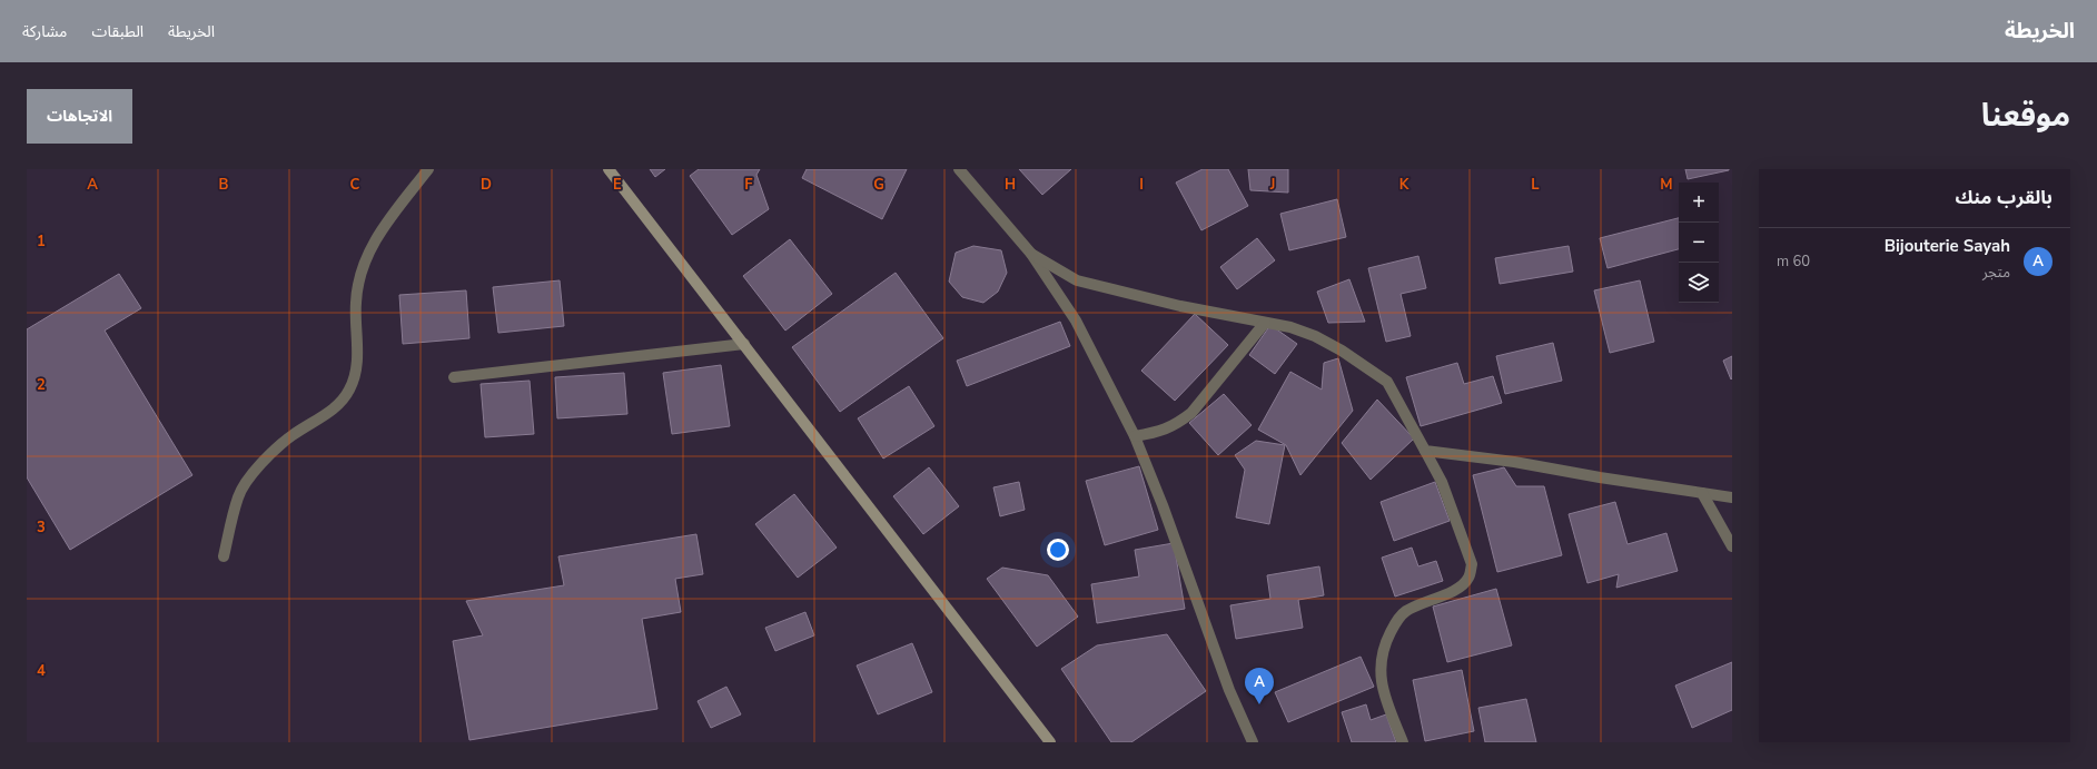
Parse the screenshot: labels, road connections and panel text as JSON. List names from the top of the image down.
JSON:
{
  "page": {
    "header": "الخريطة",
    "nav": ["الخريطة", "الطبقات", "مشاركة"],
    "title": "موقعنا",
    "buttons": "الاتجاهات",
    "heading": "بالقرب منك",
    "map_buttons": ["+", "−"],
    "list": [
      {
        "mark": "A",
        "name": "Bijouterie Sayah",
        "note": "متجر",
        "value": "60 m"
      }
    ],
    "pins": "A"
  },
  "grid": {
    "columns": [
      "A",
      "B",
      "C",
      "D",
      "E",
      "F",
      "G",
      "H",
      "I",
      "J",
      "K",
      "L",
      "M"
    ],
    "rows": [
      "1",
      "2",
      "3",
      "4"
    ]
  }
}
